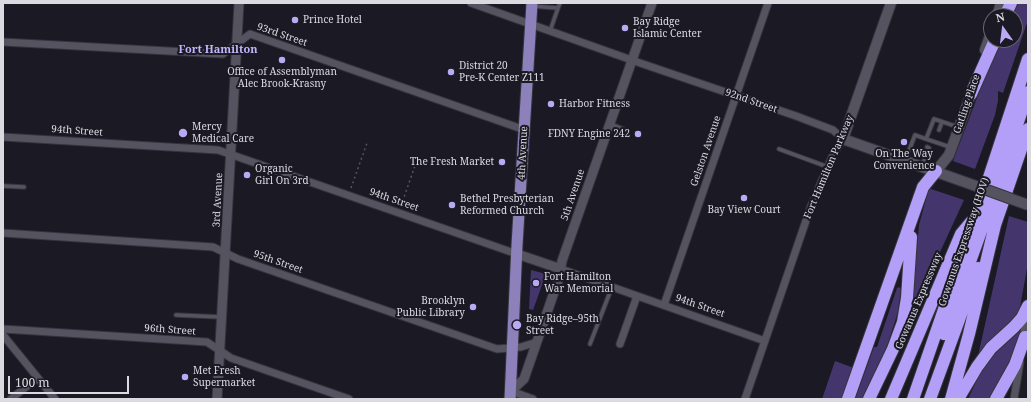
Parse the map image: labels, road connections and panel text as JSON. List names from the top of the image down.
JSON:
{
  "streets": {
    "highway": ["Gowanus Expressway (HOV)", "Gowanus Expressway"],
    "main road": [
      "92nd Street",
      "Gatling Place",
      "4th Avenue",
      "Fort Hamilton Parkway"
    ],
    "street": [
      "93rd Street",
      "94th Street",
      "Gelston Avenue",
      "5th Avenue",
      "3rd Avenue",
      "95th Street",
      "96th Street"
    ]
  },
  "crossings": [
    ["93rd Street", "4th Avenue"],
    ["93rd Street", "3rd Avenue"],
    ["92nd Street", "Gatling Place"],
    ["92nd Street", "Gelston Avenue"],
    ["92nd Street", "4th Avenue"],
    ["92nd Street", "Fort Hamilton Parkway"],
    ["92nd Street", "5th Avenue"],
    ["94th Street", "Gelston Avenue"],
    ["94th Street", "4th Avenue"],
    ["94th Street", "Fort Hamilton Parkway"],
    ["94th Street", "5th Avenue"],
    ["94th Street", "3rd Avenue"],
    ["4th Avenue", "5th Avenue"],
    ["4th Avenue", "95th Street"],
    ["5th Avenue", "95th Street"],
    ["3rd Avenue", "95th Street"],
    ["3rd Avenue", "96th Street"]
  ],
  "districts": ["Fort Hamilton"],
  "places": [
    "Prince Hotel",
    "Bay Ridge Islamic Center",
    "Office of Assemblyman Alec Brook-Krasny",
    "District 20 Pre-K Center Z111",
    "Harbor Fitness",
    "Mercy Medical Care",
    "FDNY Engine 242",
    "On The Way Convenience",
    "The Fresh Market",
    "Organic Girl On 3rd",
    "Bay View Court",
    "Bethel Presbyterian Reformed Church",
    "Fort Hamilton War Memorial",
    "Brooklyn Public Library",
    "Bay Ridge–95th Street",
    "Met Fresh Supermarket"
  ],
  "scale_bar": "100 m",
  "north": "top"
}
